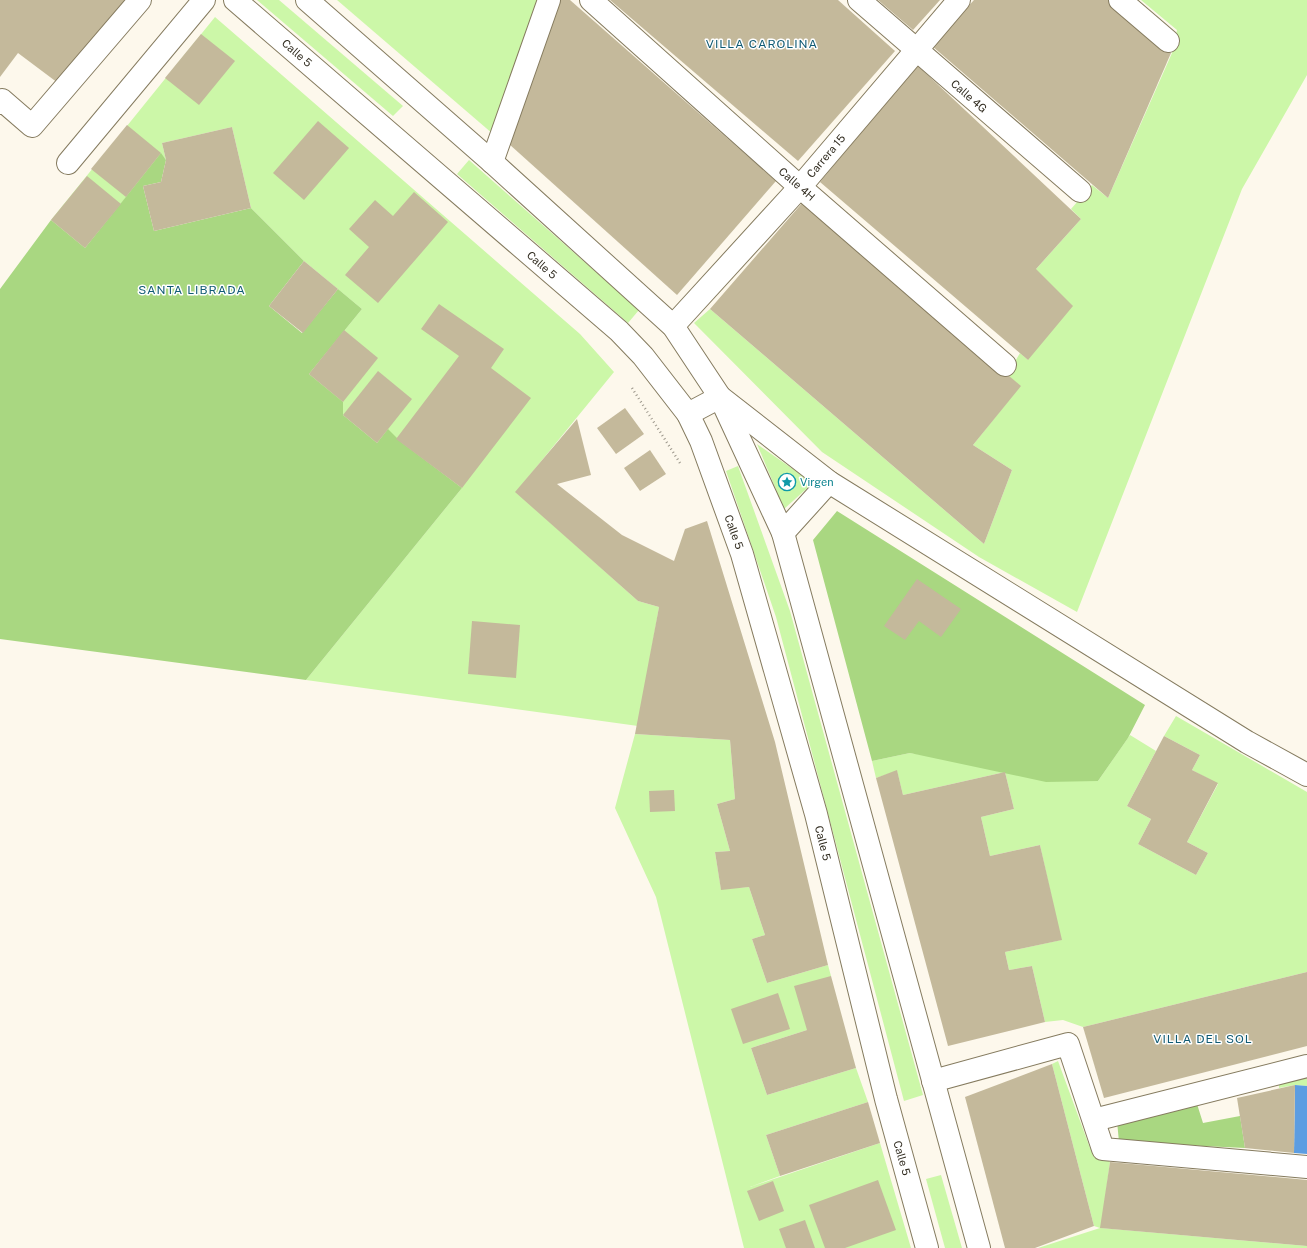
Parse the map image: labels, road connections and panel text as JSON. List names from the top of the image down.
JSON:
{
  "streets": {
    "street": [
      "Calle 5",
      "Calle 4G",
      "Carrera 15",
      "Calle 4H"
    ]
  },
  "crossings": [
    ["Calle 4G", "Carrera 15"],
    ["Carrera 15", "Calle 4H"]
  ],
  "districts": ["VILLA CAROLINA", "SANTA LIBRADA", "VILLA DEL SOL"],
  "places": {
    "place": ["Virgen"]
  }
}
